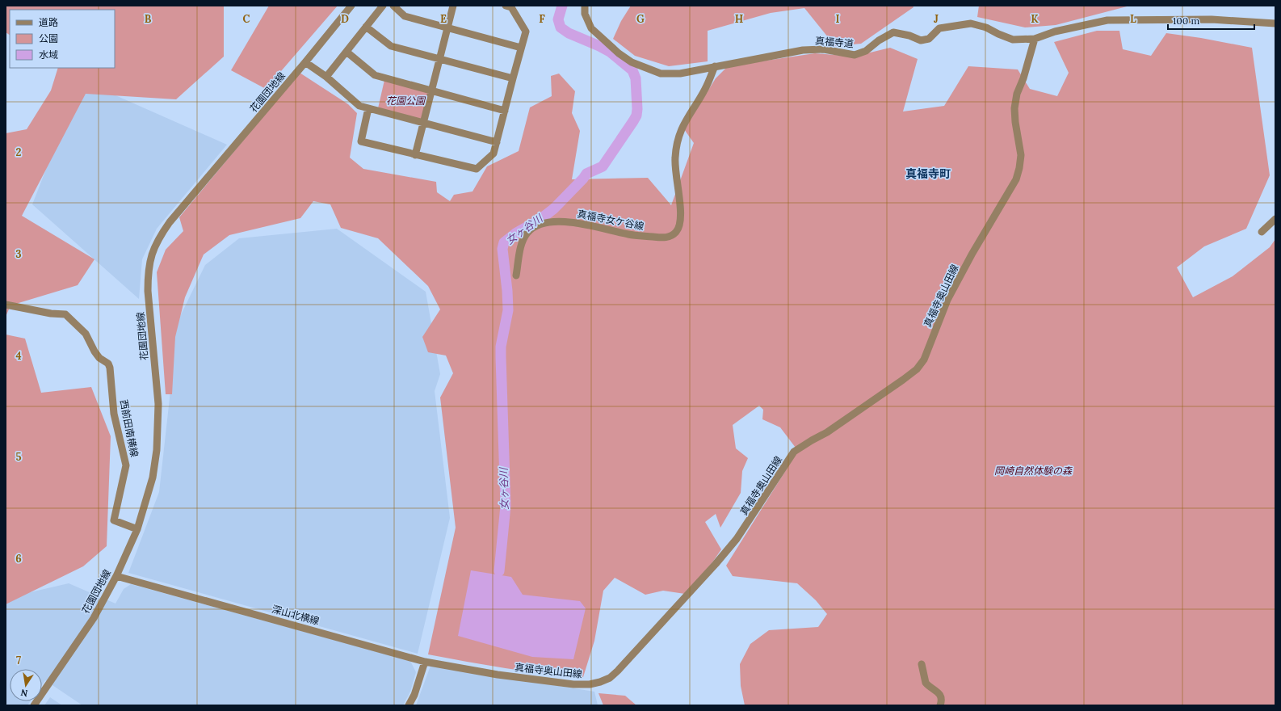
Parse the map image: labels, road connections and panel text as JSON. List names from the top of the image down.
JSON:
{
  "streets": {
    "street": [
      "真福寺道",
      "花園団地線",
      "真福寺女ケ谷線",
      "真福寺奥山田線",
      "西前田南横線",
      "深山北横線"
    ]
  },
  "crossings": [
    ["真福寺道", "真福寺女ケ谷線"],
    ["真福寺道", "真福寺奥山田線"],
    ["花園団地線", "西前田南横線"],
    ["花園団地線", "深山北横線"],
    ["真福寺奥山田線", "深山北横線"]
  ],
  "districts": ["真福寺町"],
  "water": ["女ヶ谷川"],
  "parks": ["花園公園", "岡崎自然体験の森"],
  "legend": ["道路", "公園", "水域"],
  "scale_bar": "100 m",
  "north": "bottom",
  "grid": {
    "columns": [
      "B",
      "C",
      "D",
      "E",
      "F",
      "G",
      "H",
      "I",
      "J",
      "K",
      "L"
    ],
    "rows": [
      "2",
      "3",
      "4",
      "5",
      "6",
      "7"
    ]
  }
}
